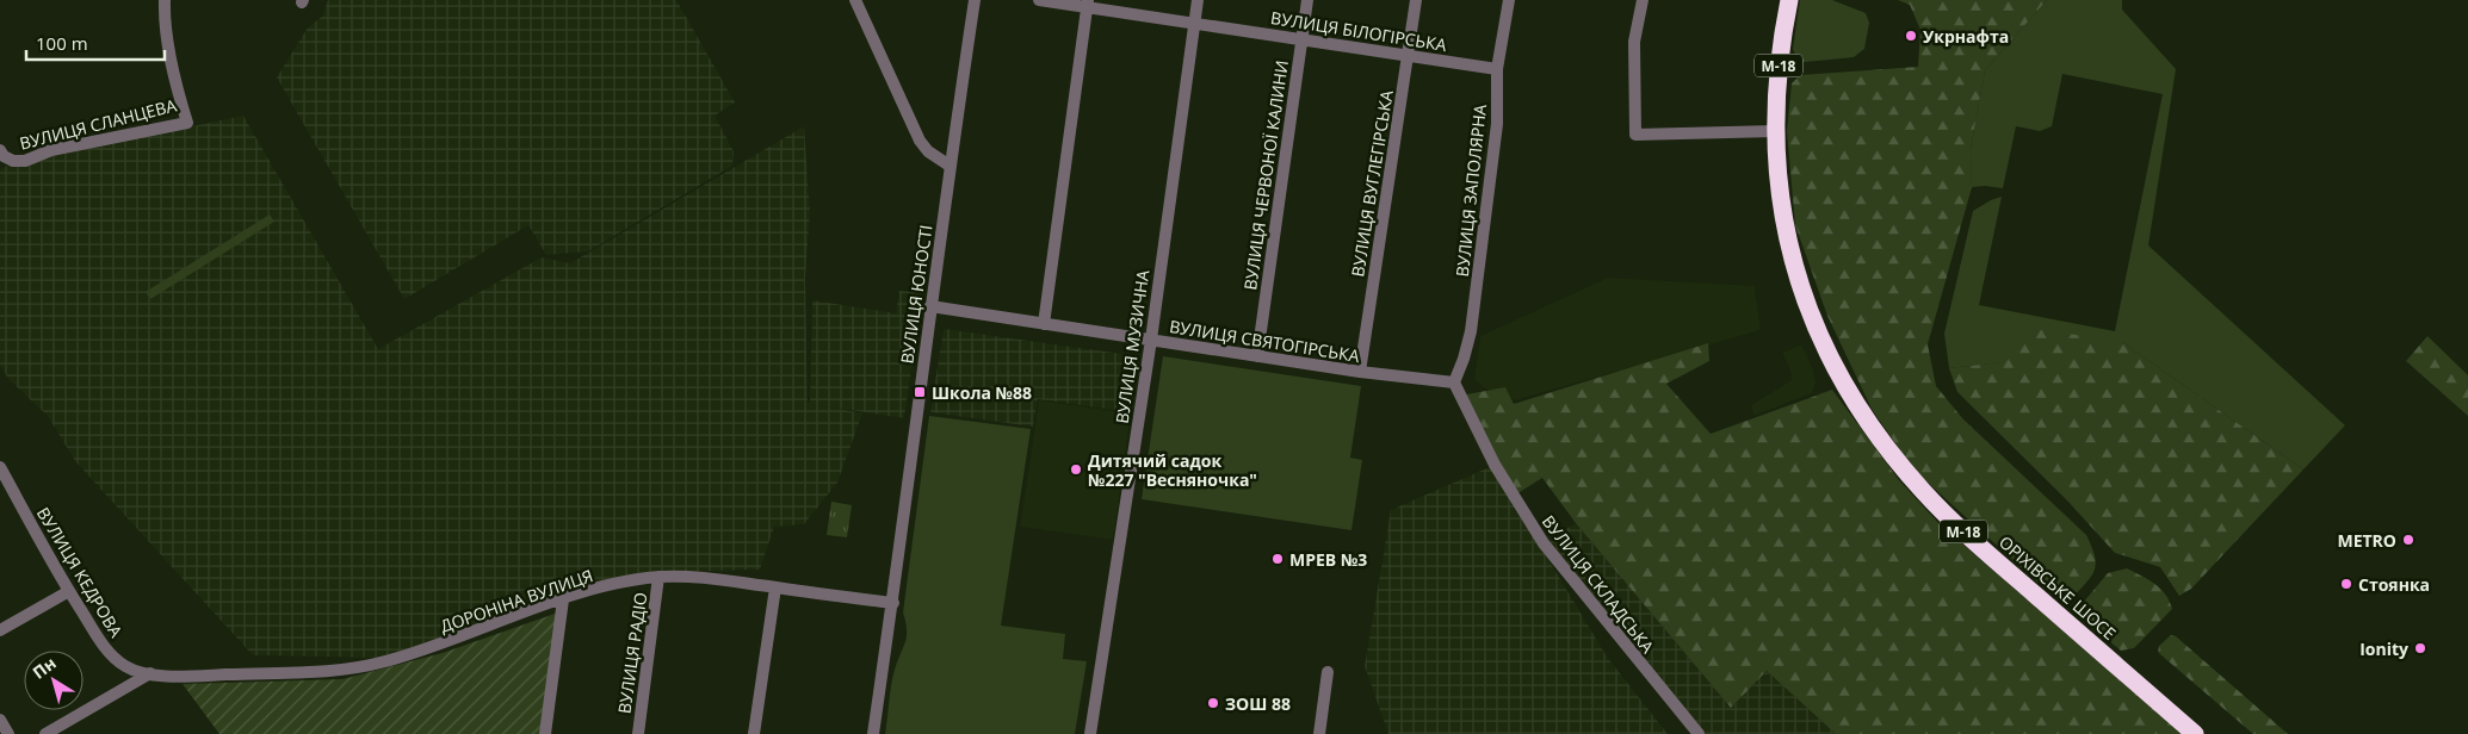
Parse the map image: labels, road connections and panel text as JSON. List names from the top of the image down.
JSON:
{
  "streets": {
    "highway": ["М-18", "ОРІХІВСЬКЕ ШОСЕ"],
    "street": [
      "ВУЛИЦЯ БІЛОГІРСЬКА",
      "ВУЛИЦЯ СЛАНЦЕВА",
      "ВУЛИЦЯ ЧЕРВОНОЇ КАЛИНИ",
      "ВУЛИЦЯ ВУГЛЕГІРСЬКА",
      "ВУЛИЦЯ ЗАПОЛЯРНА",
      "ВУЛИЦЯ ЮНОСТІ",
      "ВУЛИЦЯ СВЯТОГІРСЬКА",
      "ВУЛИЦЯ МУЗИЧНА",
      "ВУЛИЦЯ КЕДРОВА",
      "ВУЛИЦЯ СКЛАДСЬКА",
      "ДОРОНІНА ВУЛИЦЯ",
      "ВУЛИЦЯ РАДІО"
    ]
  },
  "crossings": [
    ["ВУЛИЦЯ БІЛОГІРСЬКА", "ВУЛИЦЯ ЧЕРВОНОЇ КАЛИНИ"],
    ["ВУЛИЦЯ БІЛОГІРСЬКА", "ВУЛИЦЯ ВУГЛЕГІРСЬКА"],
    ["ВУЛИЦЯ БІЛОГІРСЬКА", "ВУЛИЦЯ ЗАПОЛЯРНА"],
    ["ВУЛИЦЯ БІЛОГІРСЬКА", "ВУЛИЦЯ МУЗИЧНА"],
    ["М-18", "ОРІХІВСЬКЕ ШОСЕ"],
    ["ВУЛИЦЯ ЧЕРВОНОЇ КАЛИНИ", "ВУЛИЦЯ СВЯТОГІРСЬКА"],
    ["ВУЛИЦЯ ВУГЛЕГІРСЬКА", "ВУЛИЦЯ СВЯТОГІРСЬКА"],
    ["ВУЛИЦЯ ЗАПОЛЯРНА", "ВУЛИЦЯ СВЯТОГІРСЬКА"],
    ["ВУЛИЦЯ ЗАПОЛЯРНА", "ВУЛИЦЯ СКЛАДСЬКА"],
    ["ВУЛИЦЯ ЮНОСТІ", "ВУЛИЦЯ СВЯТОГІРСЬКА"],
    ["ВУЛИЦЯ ЮНОСТІ", "ДОРОНІНА ВУЛИЦЯ"],
    ["ВУЛИЦЯ СВЯТОГІРСЬКА", "ВУЛИЦЯ МУЗИЧНА"],
    ["ВУЛИЦЯ СВЯТОГІРСЬКА", "ВУЛИЦЯ СКЛАДСЬКА"],
    ["ВУЛИЦЯ КЕДРОВА", "ДОРОНІНА ВУЛИЦЯ"],
    ["ДОРОНІНА ВУЛИЦЯ", "ВУЛИЦЯ РАДІО"]
  ],
  "places": {
    "other": [
      "Укрнафта",
      "Дитячий садок №227 \"Весняночка\"",
      "METRO",
      "МРЕВ №3",
      "Стоянка",
      "Ionity",
      "ЗОШ 88"
    ],
    "transit": ["Школа №88"]
  },
  "scale_bar": "100 m",
  "north": "top left"
}
